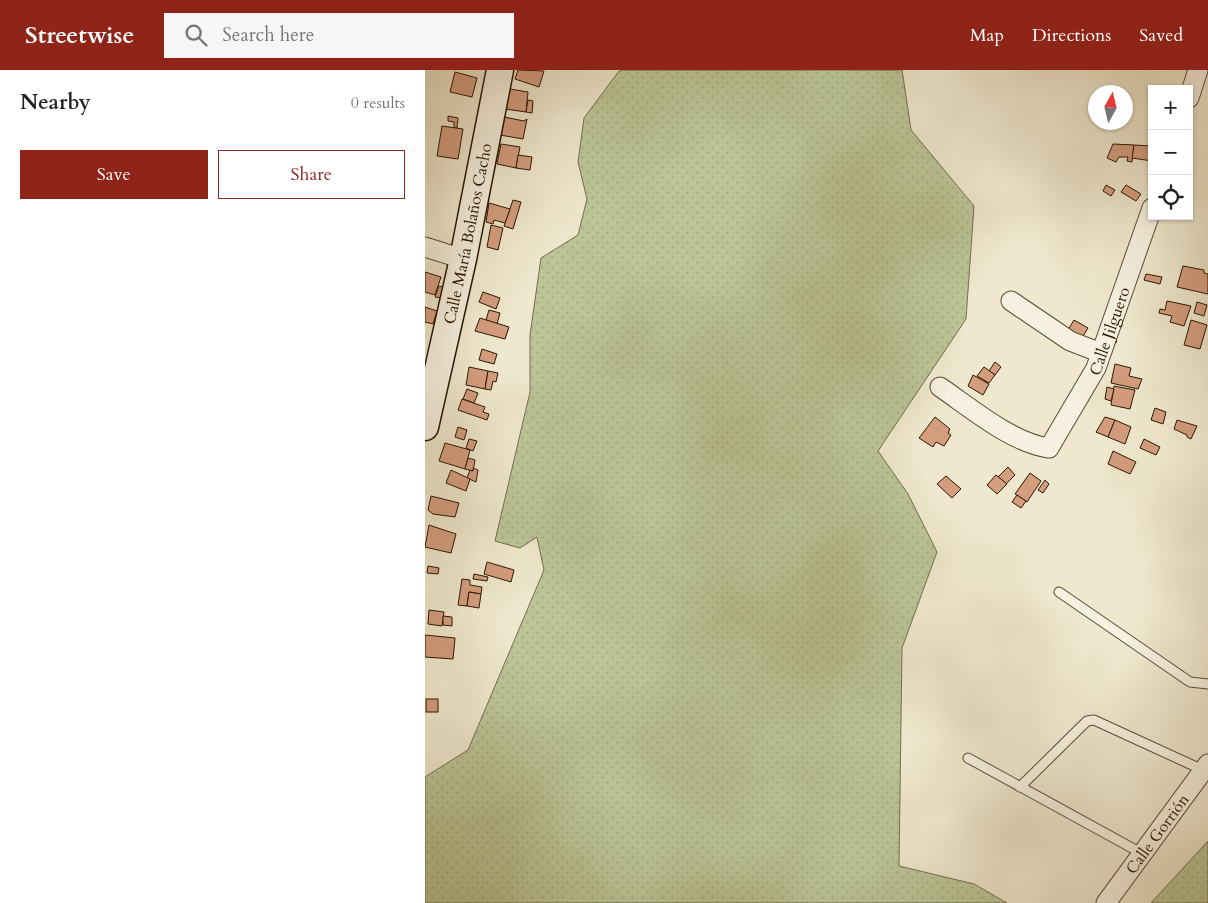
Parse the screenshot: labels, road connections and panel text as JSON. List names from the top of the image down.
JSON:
{
  "streets": {
    "street": ["Calle María Bolaños Cacho", "Calle Jilguero", "Calle Gorrión"]
  },
  "north": "top",
  "page": {
    "header": "Streetwise",
    "search": "Search here",
    "nav": ["Map", "Directions", "Saved"],
    "heading": ["Nearby", "0 results"],
    "map_buttons": ["+", "−"],
    "buttons": ["Save", "Share"]
  }
}
